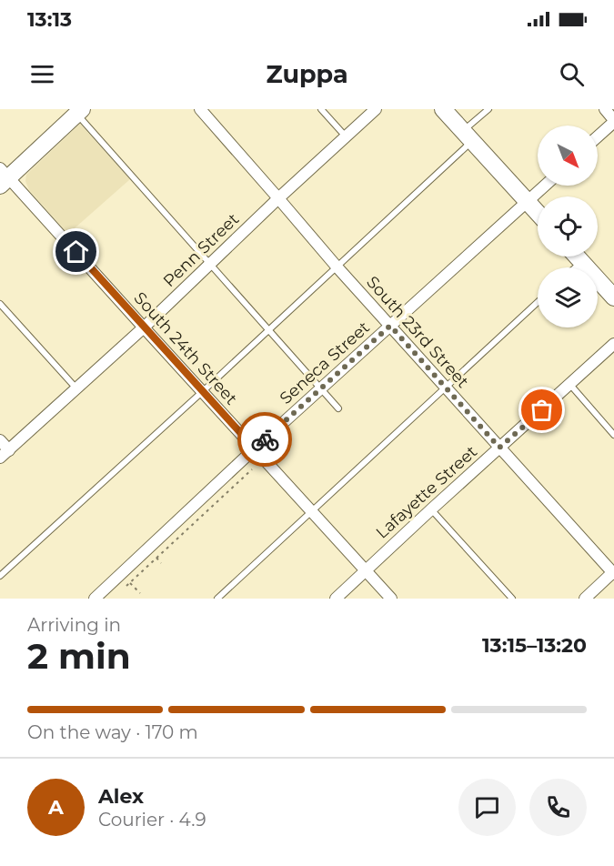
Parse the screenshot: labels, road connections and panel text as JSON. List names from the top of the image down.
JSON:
{
  "streets": {
    "street": [
      "Penn Street",
      "South 23rd Street",
      "South 24th Street",
      "Seneca Street",
      "Lafayette Street"
    ]
  },
  "crossings": [
    ["Penn Street", "South 23rd Street"],
    ["Penn Street", "South 24th Street"],
    ["South 23rd Street", "Seneca Street"],
    ["South 23rd Street", "Lafayette Street"],
    ["South 24th Street", "Seneca Street"],
    ["South 24th Street", "Lafayette Street"]
  ],
  "north": "bottom right",
  "page": {
    "status": "13:13",
    "header": "Zuppa",
    "heading": ["2 min", "Arriving in", "13:15–13:20"],
    "panel": ["Alex", "Courier · 4.9"],
    "bar": "On the way · 170 m",
    "round": "A"
  }
}
